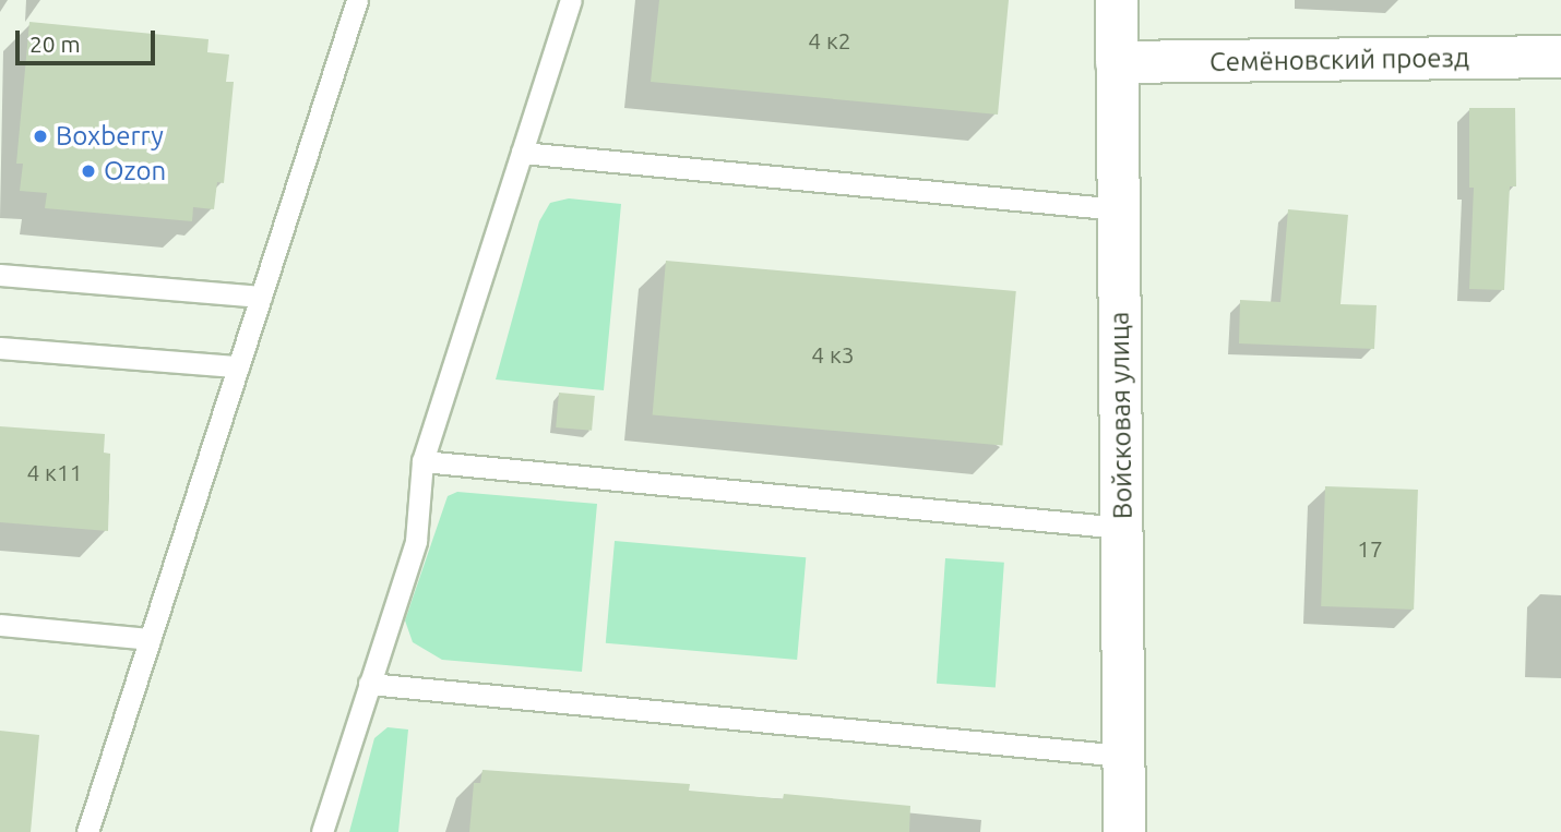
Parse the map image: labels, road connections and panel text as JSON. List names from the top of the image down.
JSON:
{
  "streets": {
    "street": ["Семёновский проезд", "Войсковая улица"]
  },
  "crossings": [
    ["Семёновский проезд", "Войсковая улица"]
  ],
  "places": ["Boxberry", "Ozon"],
  "house_numbers": [
    "4 к2",
    "4 к3",
    "4 к11",
    "17"
  ],
  "scale_bar": "20 m"
}
